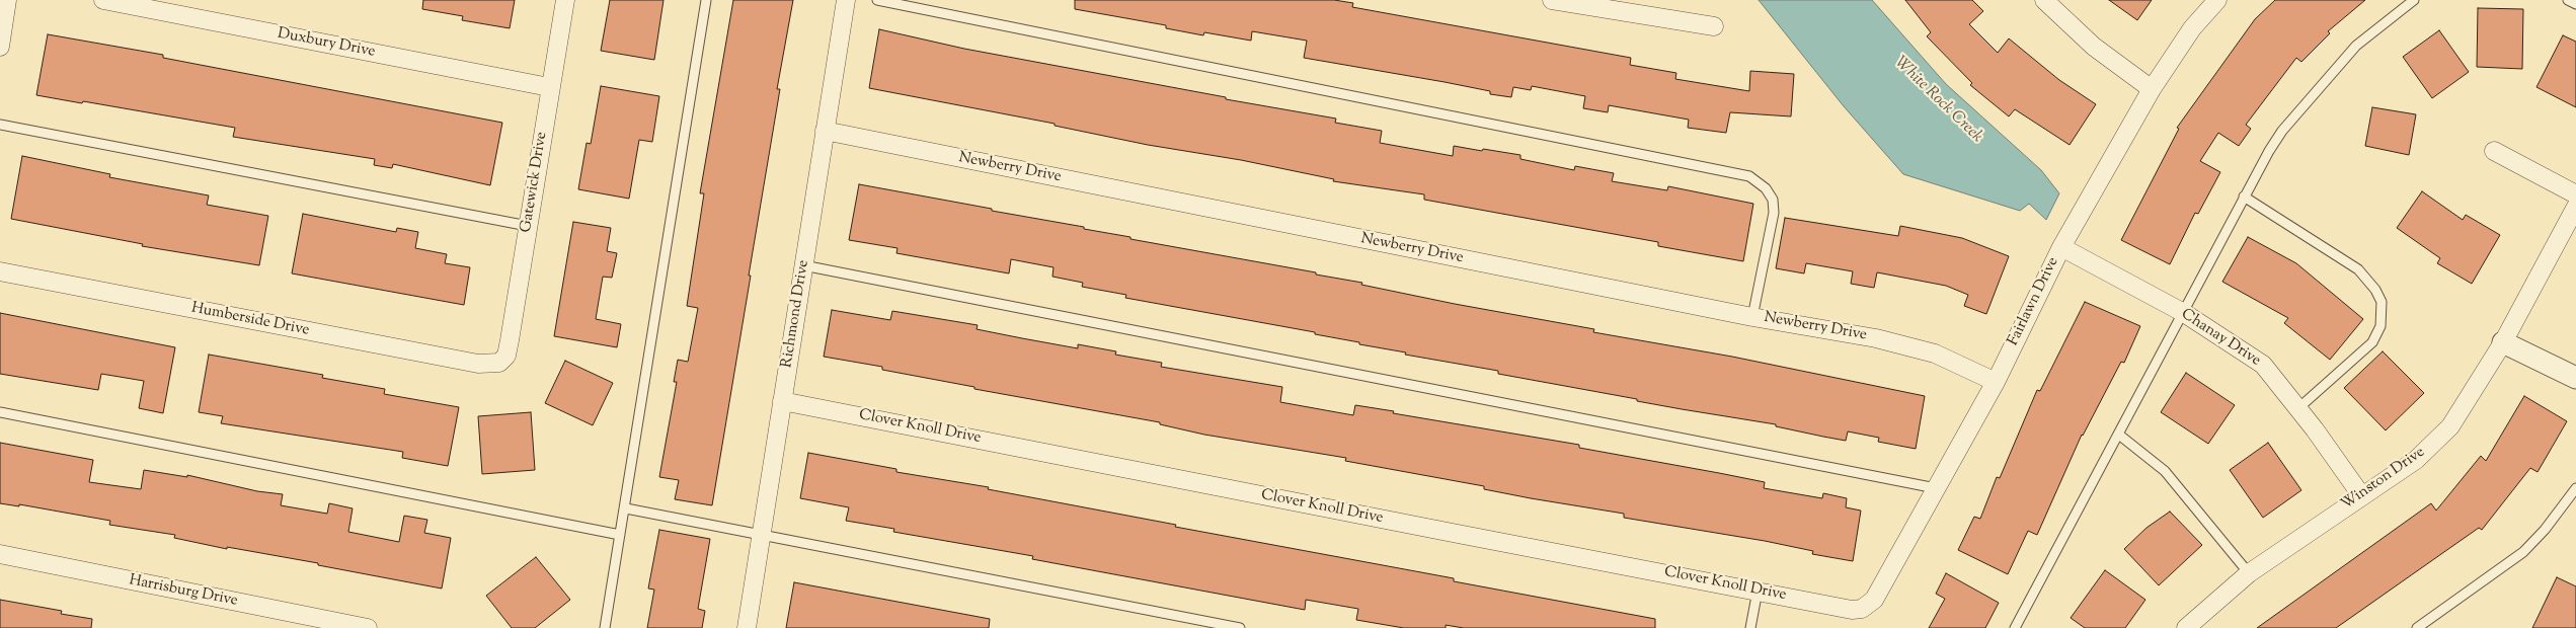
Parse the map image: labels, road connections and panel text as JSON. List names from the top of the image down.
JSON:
{
  "streets": {
    "street": [
      "Duxbury Drive",
      "Newberry Drive",
      "Gatewick Drive",
      "Fairlawn Drive",
      "Richmond Drive",
      "Humberside Drive",
      "Chanay Drive",
      "Clover Knoll Drive",
      "Winston Drive",
      "Harrisburg Drive"
    ]
  },
  "crossings": [
    ["Duxbury Drive", "Gatewick Drive"],
    ["Newberry Drive", "Fairlawn Drive"],
    ["Newberry Drive", "Richmond Drive"],
    ["Gatewick Drive", "Humberside Drive"],
    ["Fairlawn Drive", "Chanay Drive"],
    ["Fairlawn Drive", "Clover Knoll Drive"],
    ["Richmond Drive", "Clover Knoll Drive"],
    ["Chanay Drive", "Winston Drive"]
  ],
  "water": ["White Rock Creek"]
}
